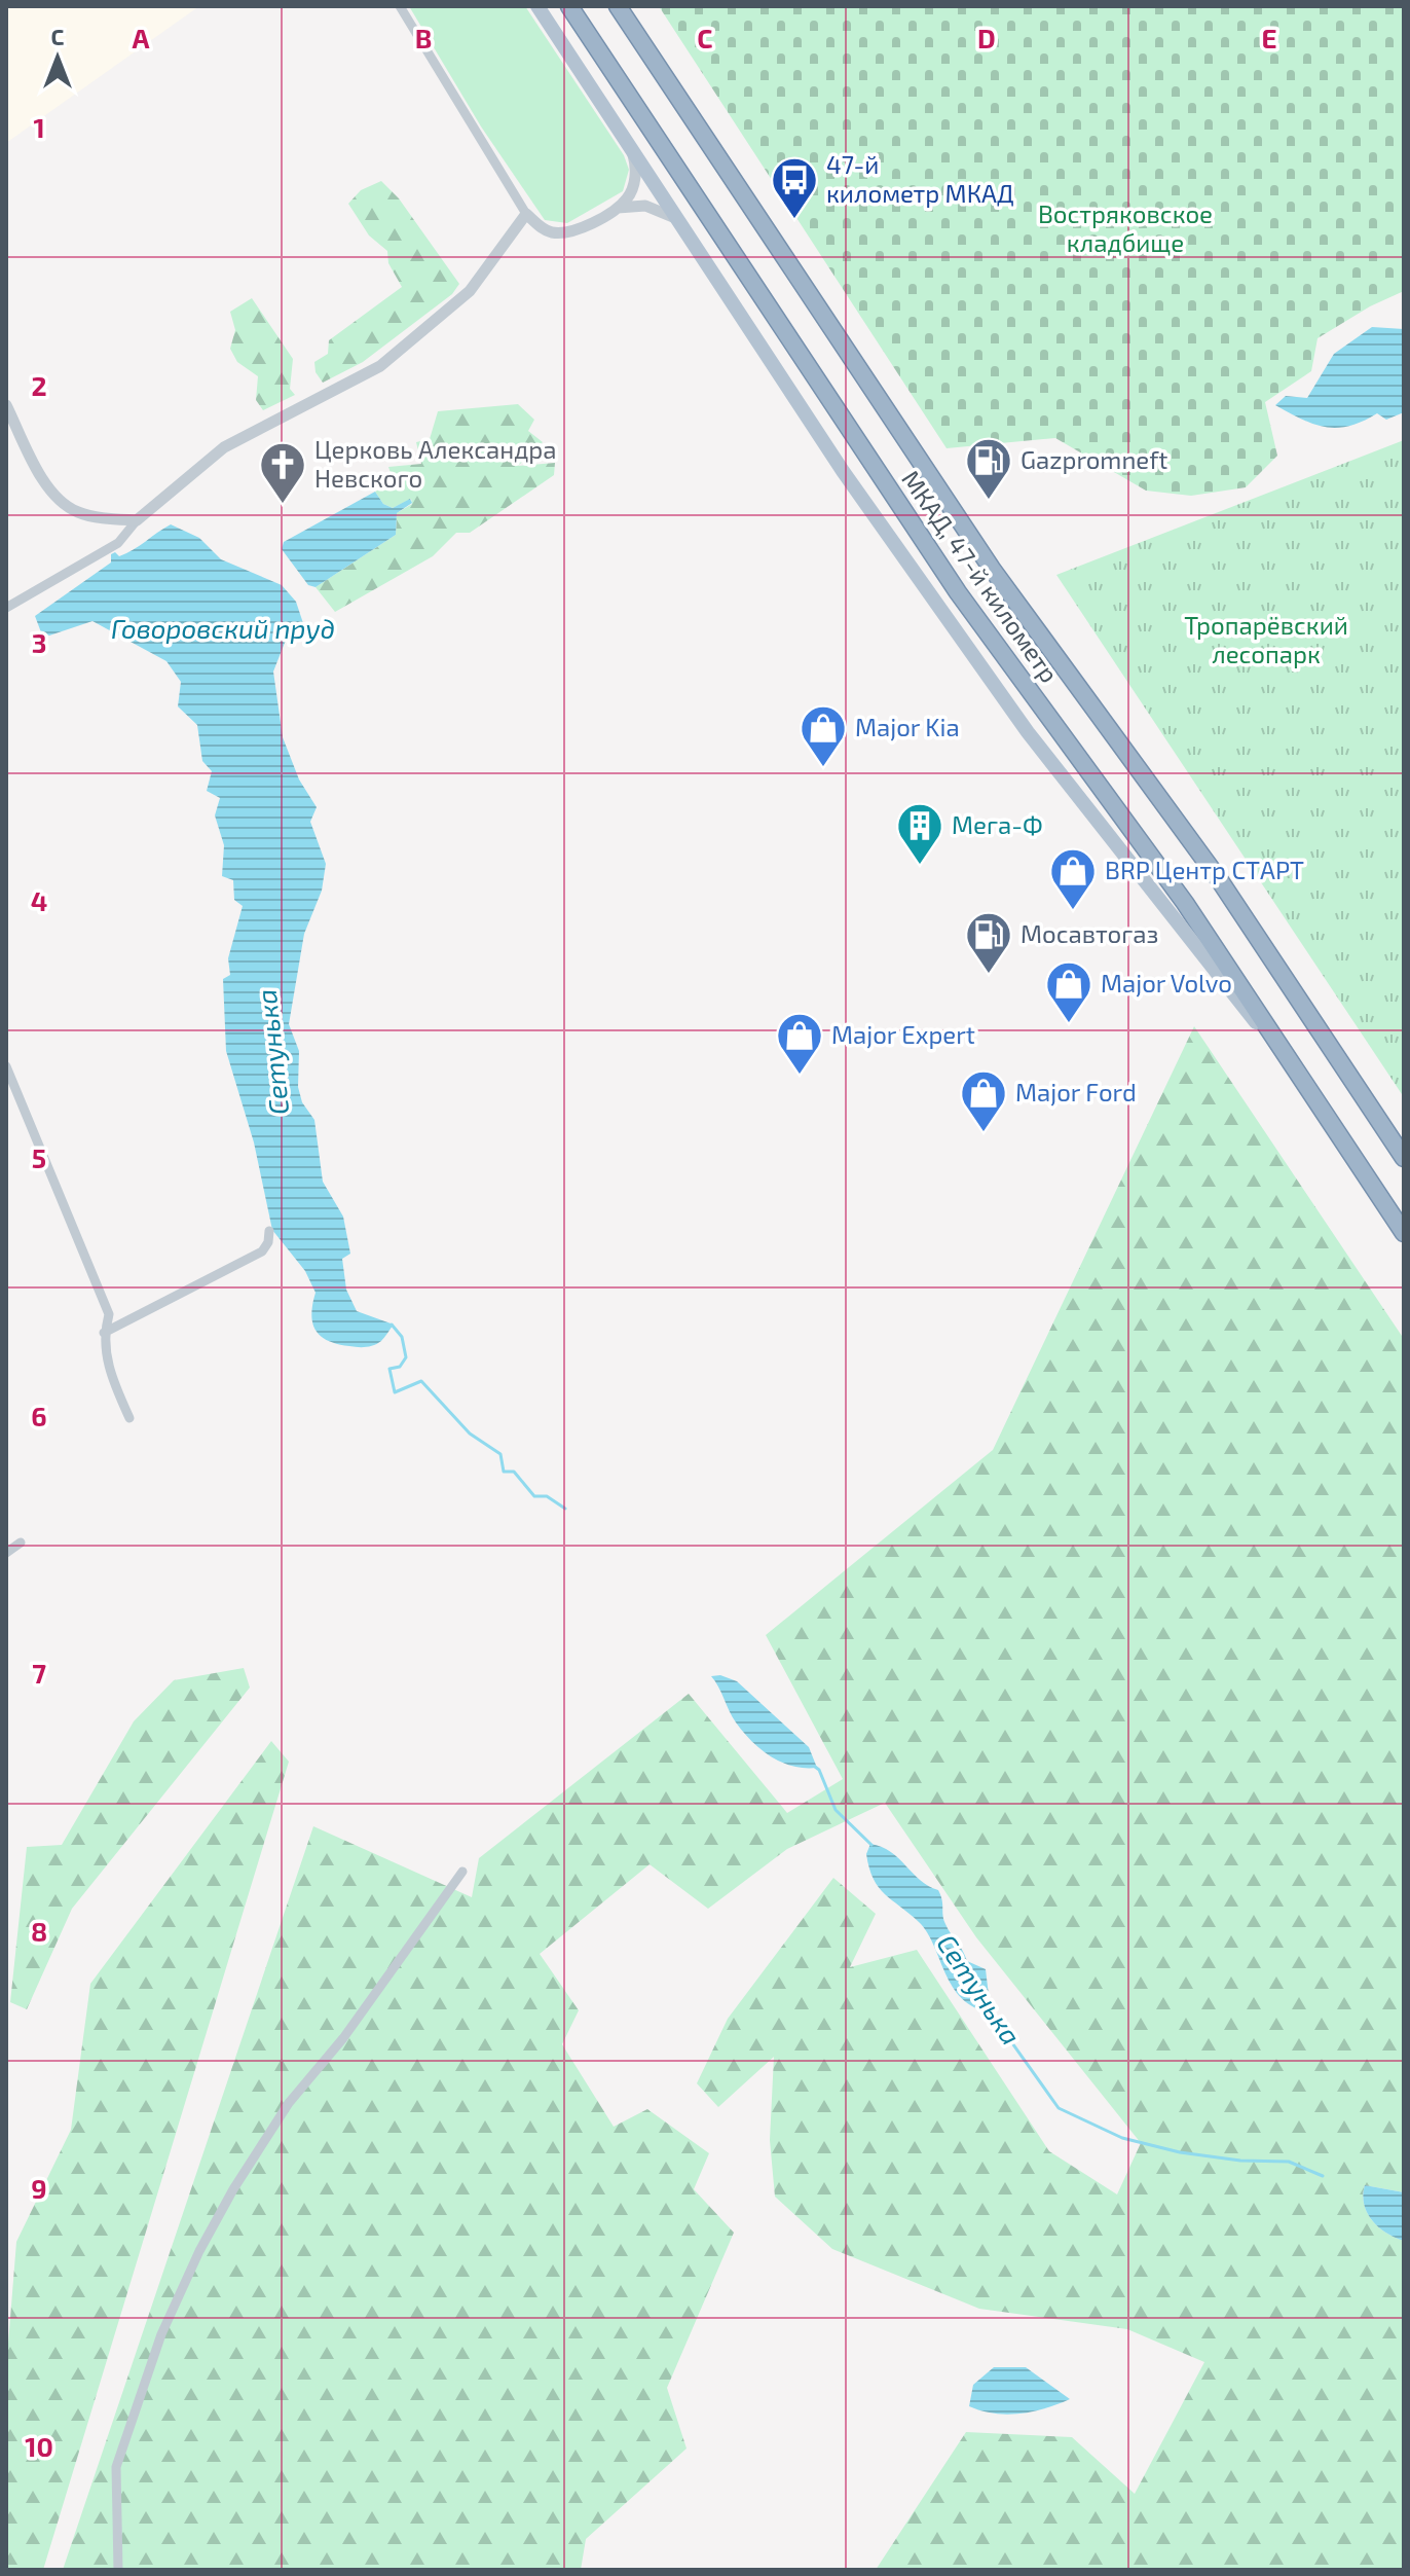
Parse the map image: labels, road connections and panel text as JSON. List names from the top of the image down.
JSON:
{
  "streets": {
    "highway": ["МКАД, 47-й километр"]
  },
  "water": ["Говоровский пруд", "Сетунька"],
  "parks": ["Востряковское кладбище", "Тропарёвский лесопарк"],
  "places": {
    "bus stop": ["47-й километр МКАД"],
    "fuel station": ["Gazpromneft", "Мосавтогаз"],
    "church": ["Церковь Александра Невского"],
    "shop": [
      "Major Kia",
      "BRP Центр СТАРТ",
      "Major Volvo",
      "Major Expert",
      "Major Ford"
    ],
    "building": ["Мега-Ф"]
  },
  "north": "top",
  "grid": {
    "columns": [
      "A",
      "B",
      "C",
      "D",
      "E"
    ],
    "rows": [
      "1",
      "2",
      "3",
      "4",
      "5",
      "6",
      "7",
      "8",
      "9",
      "10"
    ]
  }
}
